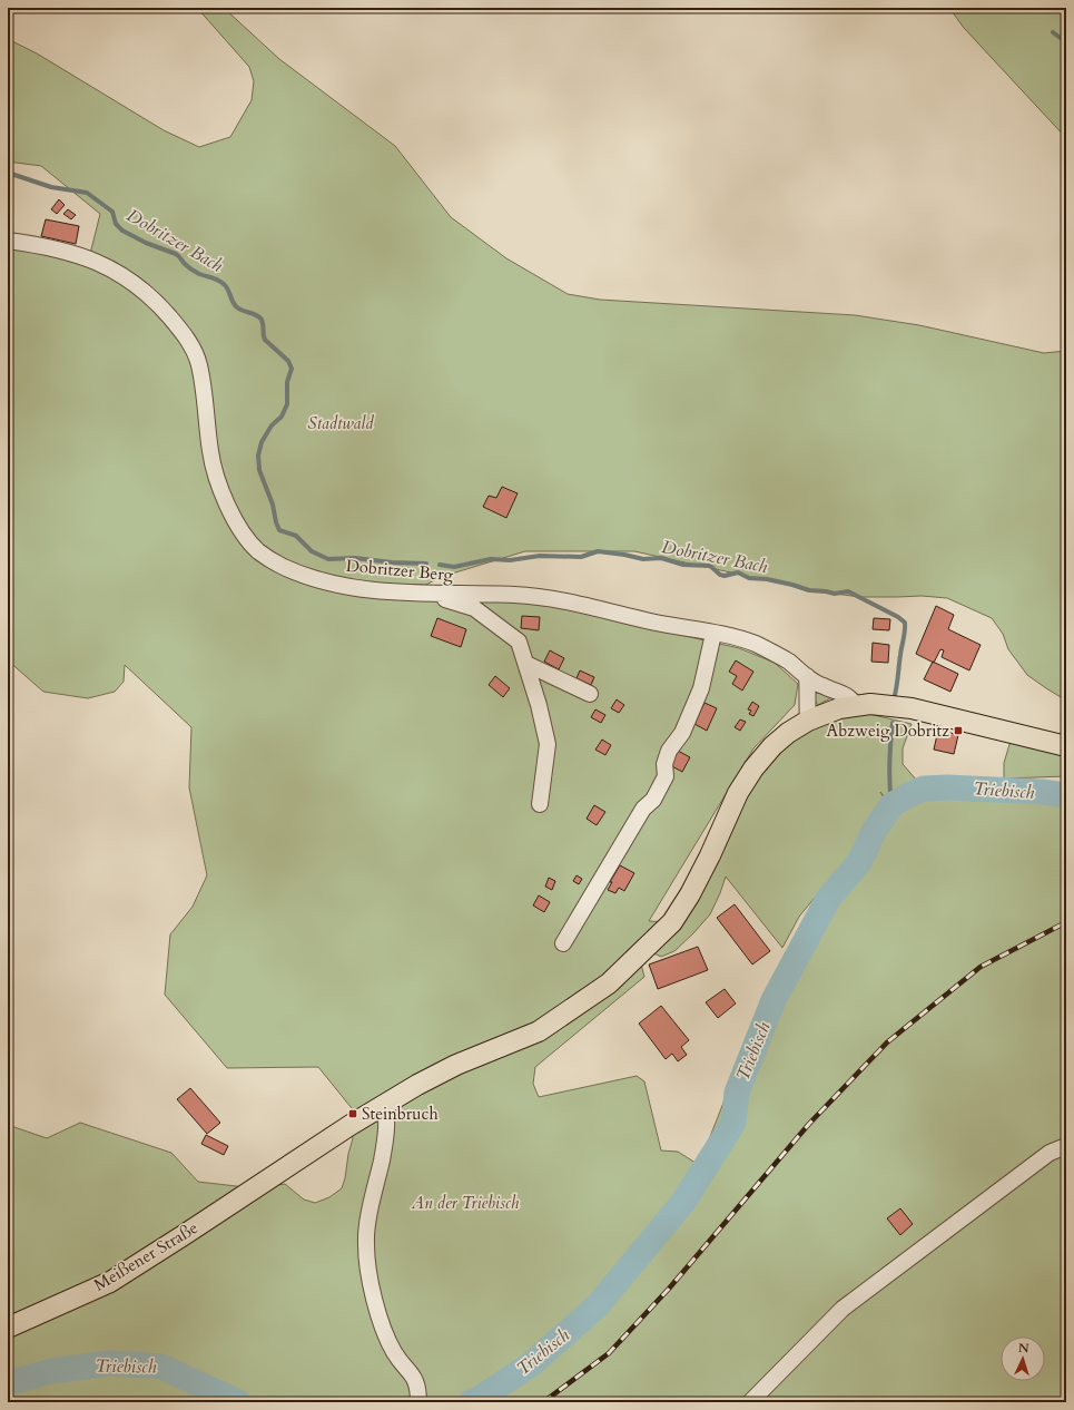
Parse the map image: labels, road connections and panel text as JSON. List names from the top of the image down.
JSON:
{
  "streets": {
    "main road": ["Meißener Straße"],
    "street": ["Dobritzer Berg"]
  },
  "crossings": [
    ["Dobritzer Berg", "Meißener Straße"]
  ],
  "water": ["Dobritzer Bach", "Triebisch"],
  "parks": ["Stadtwald", "An der Triebisch"],
  "places": {
    "transit": ["Abzweig Dobritz", "Steinbruch"]
  },
  "north": "top"
}
